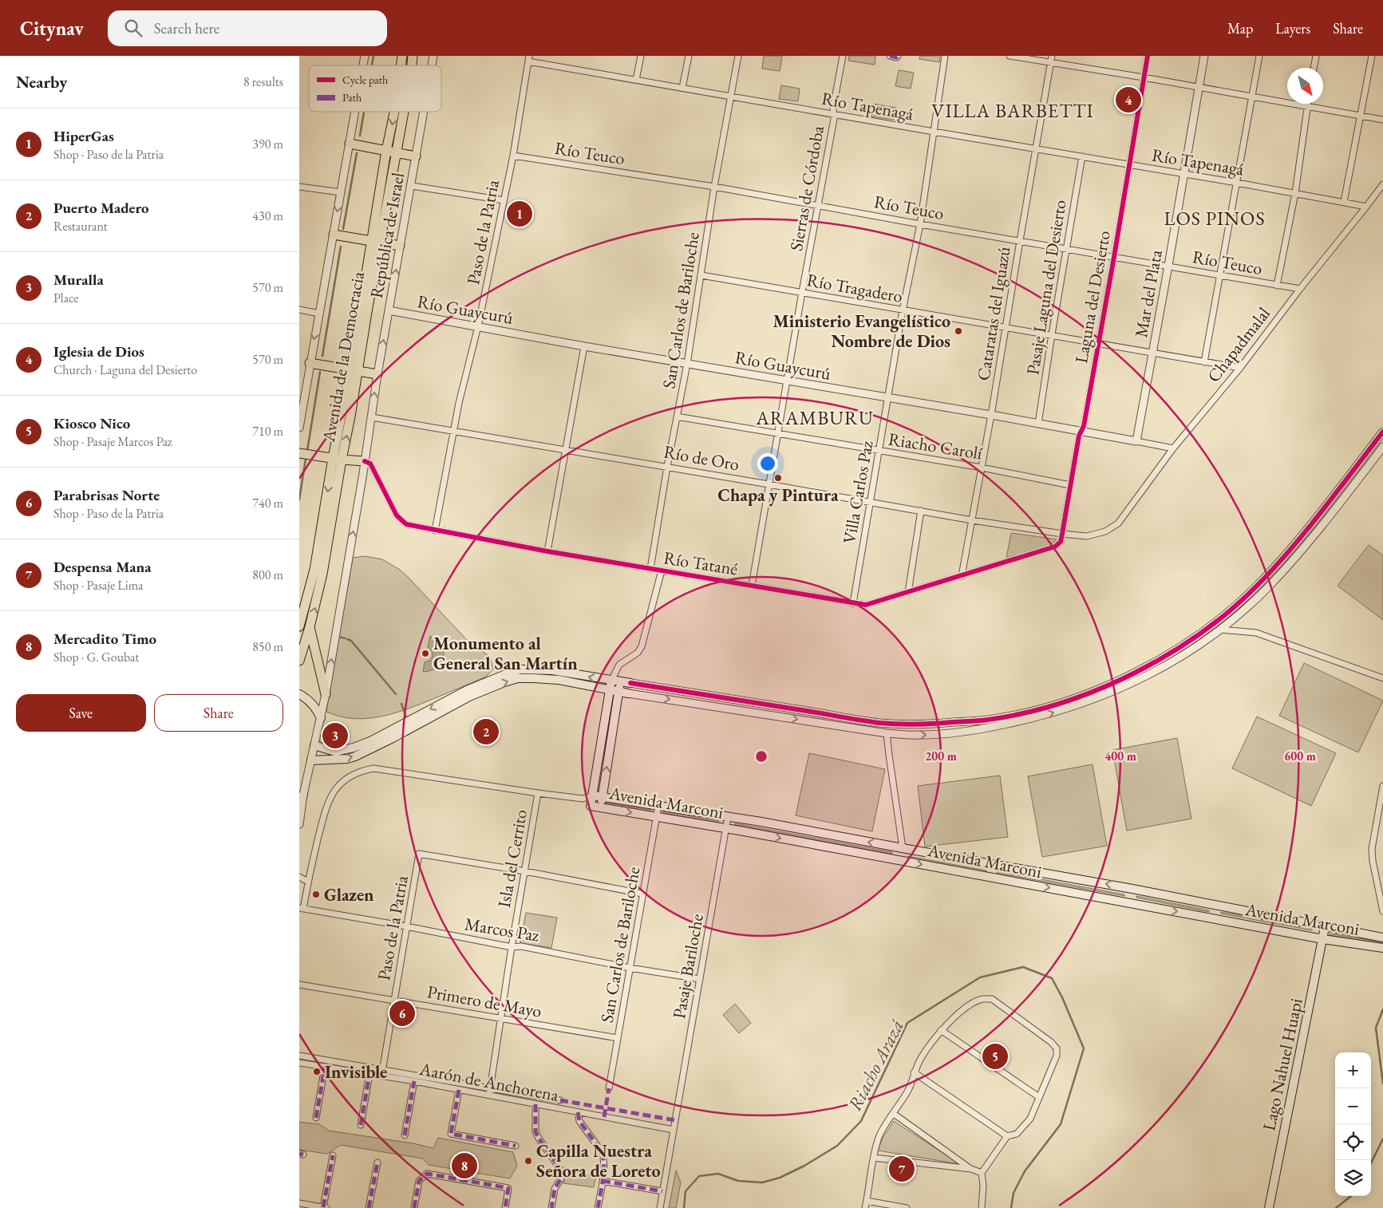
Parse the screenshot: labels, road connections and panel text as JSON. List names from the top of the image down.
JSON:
{
  "streets": {
    "highway": ["Avenida de la Democracia"],
    "main road": ["Avenida Marconi", "Lago Nahuel Huapi"],
    "street": [
      "Río Tapenagá",
      "Río Teuco",
      "Sierras de Córdoba",
      "Paso de la Patria",
      "República de Israel",
      "Pasaje Laguna del Desierto",
      "Río Tragadero",
      "Mar del Plata",
      "Laguna del Desierto",
      "Río Guaycurú",
      "San Carlos de Bariloche",
      "Cataratas del Iguazú",
      "Chapadmalal",
      "Riacho Carolí",
      "Río de Oro",
      "Villa Carlos Paz",
      "Río Tatané",
      "Isla del Cerrito",
      "Marcos Paz",
      "Pasaje Bariloche",
      "Primero de Mayo",
      "Aarón de Anchorena"
    ]
  },
  "crossings": [
    ["Río Tapenagá", "Sierras de Córdoba"],
    ["Río Tapenagá", "Paso de la Patria"],
    ["Río Tapenagá", "Pasaje Laguna del Desierto"],
    ["Río Tapenagá", "Mar del Plata"],
    ["Río Tapenagá", "Laguna del Desierto"],
    ["Río Tapenagá", "San Carlos de Bariloche"],
    ["Río Tapenagá", "Cataratas del Iguazú"],
    ["Río Tapenagá", "Chapadmalal"],
    ["Río Tapenagá", "Villa Carlos Paz"],
    ["Río Teuco", "Sierras de Córdoba"],
    ["Río Teuco", "Paso de la Patria"],
    ["Río Teuco", "Pasaje Laguna del Desierto"],
    ["Río Teuco", "Mar del Plata"],
    ["Río Teuco", "Laguna del Desierto"],
    ["Río Teuco", "San Carlos de Bariloche"],
    ["Río Teuco", "Cataratas del Iguazú"],
    ["Río Teuco", "Chapadmalal"],
    ["Río Teuco", "Villa Carlos Paz"],
    ["Sierras de Córdoba", "Río Tragadero"],
    ["Sierras de Córdoba", "Río Guaycurú"],
    ["Sierras de Córdoba", "Riacho Carolí"],
    ["Sierras de Córdoba", "Río de Oro"],
    ["Sierras de Córdoba", "Río Tatané"],
    ["Paso de la Patria", "Río Guaycurú"],
    ["Paso de la Patria", "Río de Oro"],
    ["Paso de la Patria", "Río Tatané"],
    ["Paso de la Patria", "Isla del Cerrito"],
    ["Paso de la Patria", "Marcos Paz"],
    ["Paso de la Patria", "Primero de Mayo"],
    ["Paso de la Patria", "Aarón de Anchorena"],
    ["República de Israel", "Río Guaycurú"],
    ["República de Israel", "Río de Oro"],
    ["República de Israel", "Río Tatané"],
    ["Pasaje Laguna del Desierto", "Río Tragadero"],
    ["Pasaje Laguna del Desierto", "Río Guaycurú"],
    ["Río Tragadero", "Mar del Plata"],
    ["Río Tragadero", "Laguna del Desierto"],
    ["Río Tragadero", "San Carlos de Bariloche"],
    ["Río Tragadero", "Cataratas del Iguazú"],
    ["Río Tragadero", "Chapadmalal"],
    ["Río Tragadero", "Villa Carlos Paz"],
    ["Mar del Plata", "Río Guaycurú"],
    ["Laguna del Desierto", "Río Guaycurú"],
    ["Laguna del Desierto", "Riacho Carolí"],
    ["Laguna del Desierto", "Río de Oro"],
    ["Laguna del Desierto", "Río Tatané"],
    ["Río Guaycurú", "San Carlos de Bariloche"],
    ["Río Guaycurú", "Cataratas del Iguazú"],
    ["Río Guaycurú", "Chapadmalal"],
    ["Río Guaycurú", "Villa Carlos Paz"],
    ["San Carlos de Bariloche", "Riacho Carolí"],
    ["San Carlos de Bariloche", "Río de Oro"],
    ["San Carlos de Bariloche", "Río Tatané"],
    ["San Carlos de Bariloche", "Avenida Marconi"],
    ["San Carlos de Bariloche", "Marcos Paz"],
    ["San Carlos de Bariloche", "Primero de Mayo"],
    ["Cataratas del Iguazú", "Riacho Carolí"],
    ["Cataratas del Iguazú", "Río de Oro"],
    ["Cataratas del Iguazú", "Río Tatané"],
    ["Chapadmalal", "Río de Oro"],
    ["Riacho Carolí", "Villa Carlos Paz"],
    ["Río de Oro", "Villa Carlos Paz"],
    ["Villa Carlos Paz", "Río Tatané"],
    ["Avenida Marconi", "Isla del Cerrito"],
    ["Avenida Marconi", "Pasaje Bariloche"],
    ["Avenida Marconi", "Lago Nahuel Huapi"],
    ["Isla del Cerrito", "Marcos Paz"],
    ["Isla del Cerrito", "Primero de Mayo"],
    ["Isla del Cerrito", "Aarón de Anchorena"],
    ["Marcos Paz", "Pasaje Bariloche"],
    ["Pasaje Bariloche", "Aarón de Anchorena"]
  ],
  "one_way": ["República de Israel"],
  "districts": ["VILLA BARBETTI", "LOS PINOS", "ARAMBURU"],
  "water": ["Riacho Arazá"],
  "places": [
    "Ministerio Evangelístico Nombre de Dios",
    "Chapa y Pintura",
    "Monumento al General San Martín",
    "Glazen",
    "Invisible",
    "Capilla Nuestra Señora de Loreto"
  ],
  "legend": ["Cycle path", "Path"],
  "north": "bottom right",
  "page": {
    "header": "Citynav",
    "search": "Search here",
    "nav": ["Map", "Layers", "Share"],
    "heading": ["Nearby", "8 results"],
    "pins": [
      "4",
      "1",
      "2",
      "3",
      "6",
      "5",
      "8",
      "7"
    ],
    "list": [
      {
        "mark": "1",
        "name": "HiperGas",
        "note": "Shop · Paso de la Patria",
        "value": "390 m"
      },
      {
        "mark": "2",
        "name": "Puerto Madero",
        "note": "Restaurant",
        "value": "430 m"
      },
      {
        "mark": "3",
        "name": "Muralla",
        "note": "Place",
        "value": "570 m"
      },
      {
        "mark": "4",
        "name": "Iglesia de Dios",
        "note": "Church · Laguna del Desierto",
        "value": "570 m"
      },
      {
        "mark": "5",
        "name": "Kiosco Nico",
        "note": "Shop · Pasaje Marcos Paz",
        "value": "710 m"
      },
      {
        "mark": "6",
        "name": "Parabrisas Norte",
        "note": "Shop · Paso de la Patria",
        "value": "740 m"
      },
      {
        "mark": "7",
        "name": "Despensa Mana",
        "note": "Shop · Pasaje Lima",
        "value": "800 m"
      },
      {
        "mark": "8",
        "name": "Mercadito Timo",
        "note": "Shop · G. Goubat",
        "value": "850 m"
      }
    ],
    "buttons": ["Save", "Share"],
    "map_buttons": ["+", "−"]
  },
  "rings": ["200 m", "400 m", "600 m"]
}
